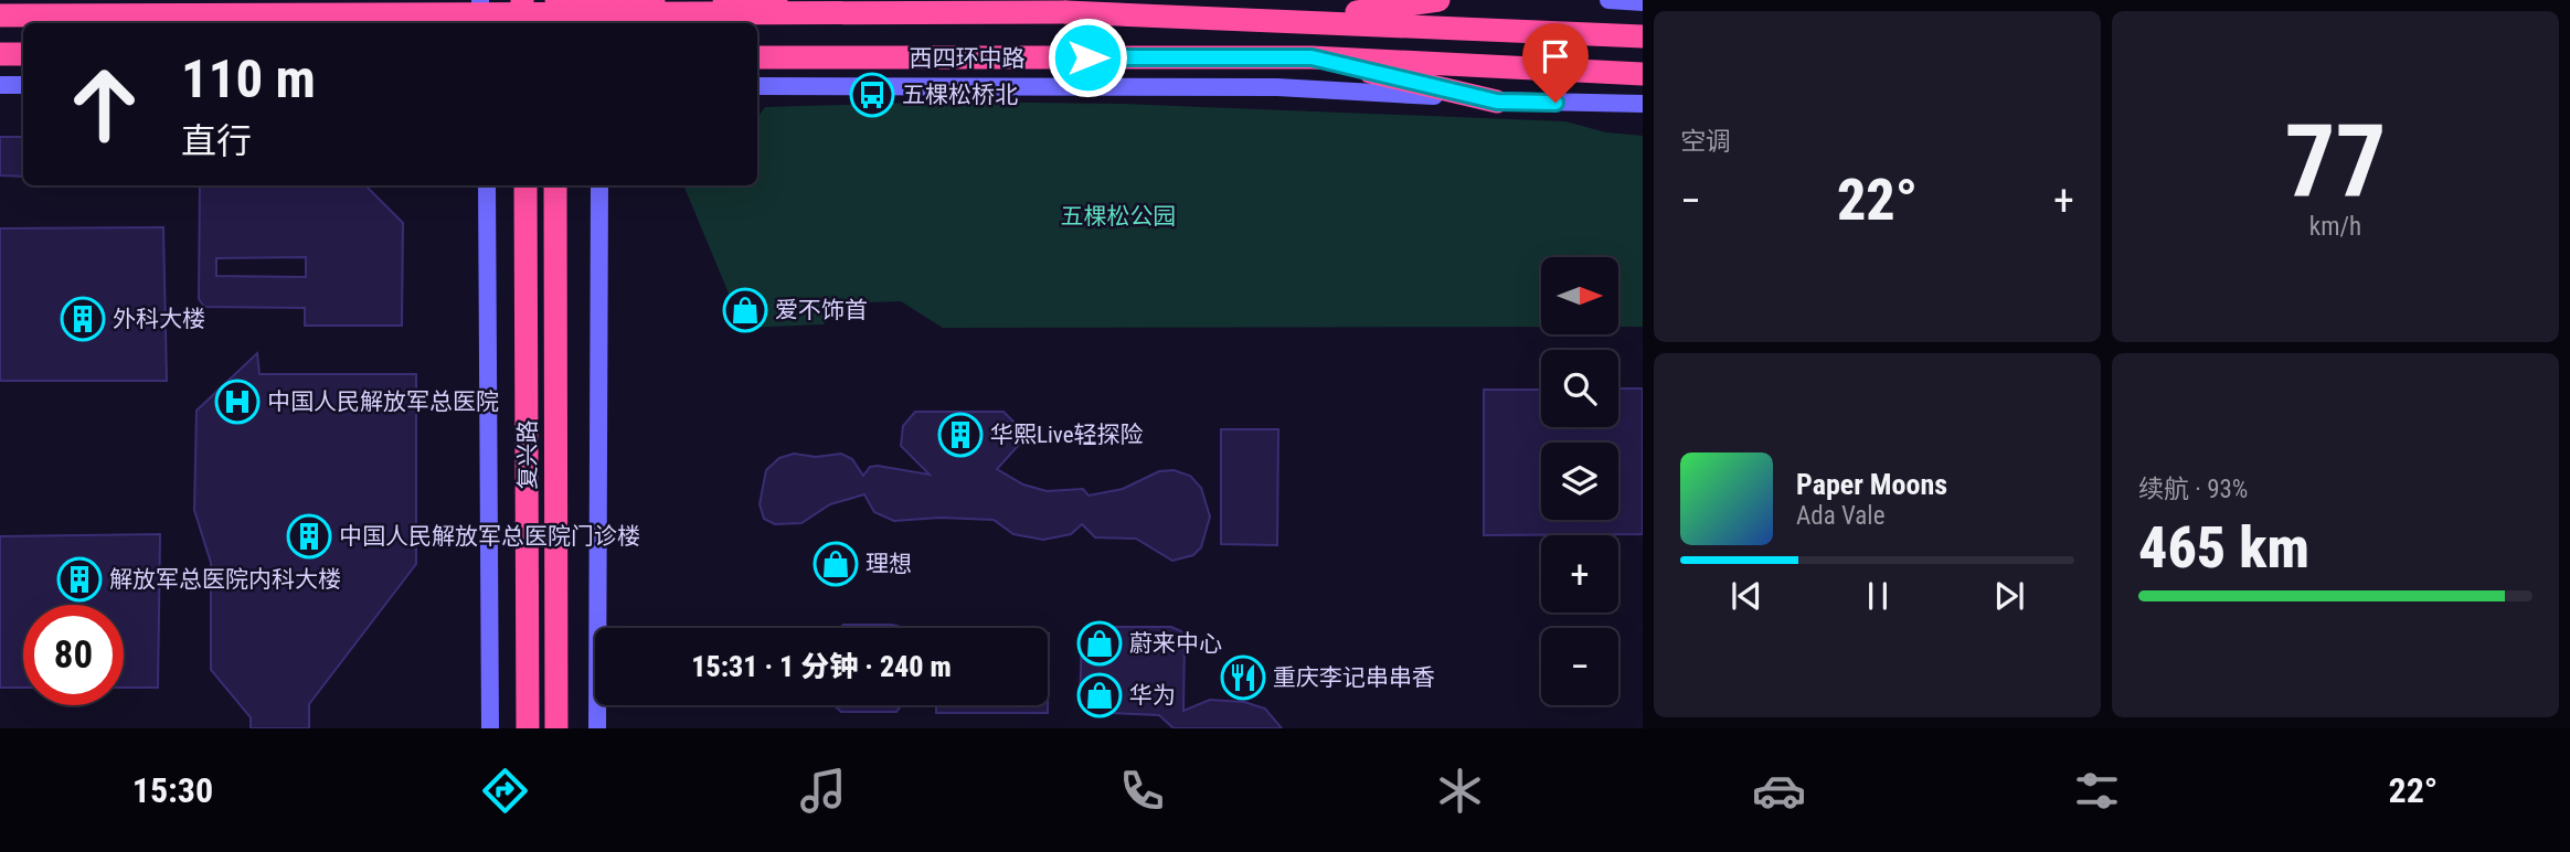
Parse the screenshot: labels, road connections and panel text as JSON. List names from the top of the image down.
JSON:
{
  "streets": {
    "highway": ["西四环中路", "复兴路"]
  },
  "parks": ["五棵松公园"],
  "places": {
    "bus stop": ["五棵松桥北"],
    "shop": [
      "爱不饰首",
      "理想",
      "蔚来中心",
      "华为"
    ],
    "building": [
      "外科大楼",
      "华熙Live轻探险",
      "中国人民解放军总医院门诊楼",
      "解放军总医院内科大楼"
    ],
    "hospital": ["中国人民解放军总医院"],
    "restaurant": ["重庆李记串串香"]
  },
  "north": "right",
  "page": {
    "tile": [
      "空调",
      ["77", "km/h"],
      ["续航 · 93%", "465 km"]
    ],
    "turn": ["110 m", "直行"],
    "heat": ["−", "22°", "+"],
    "map_buttons": ["+", "−"],
    "song": ["Paper Moons", "Ada Vale"],
    "limit": "80",
    "trip": "15:31 · 1 分钟 · 240 m",
    "tabs": ["15:30", "22°"]
  }
}
